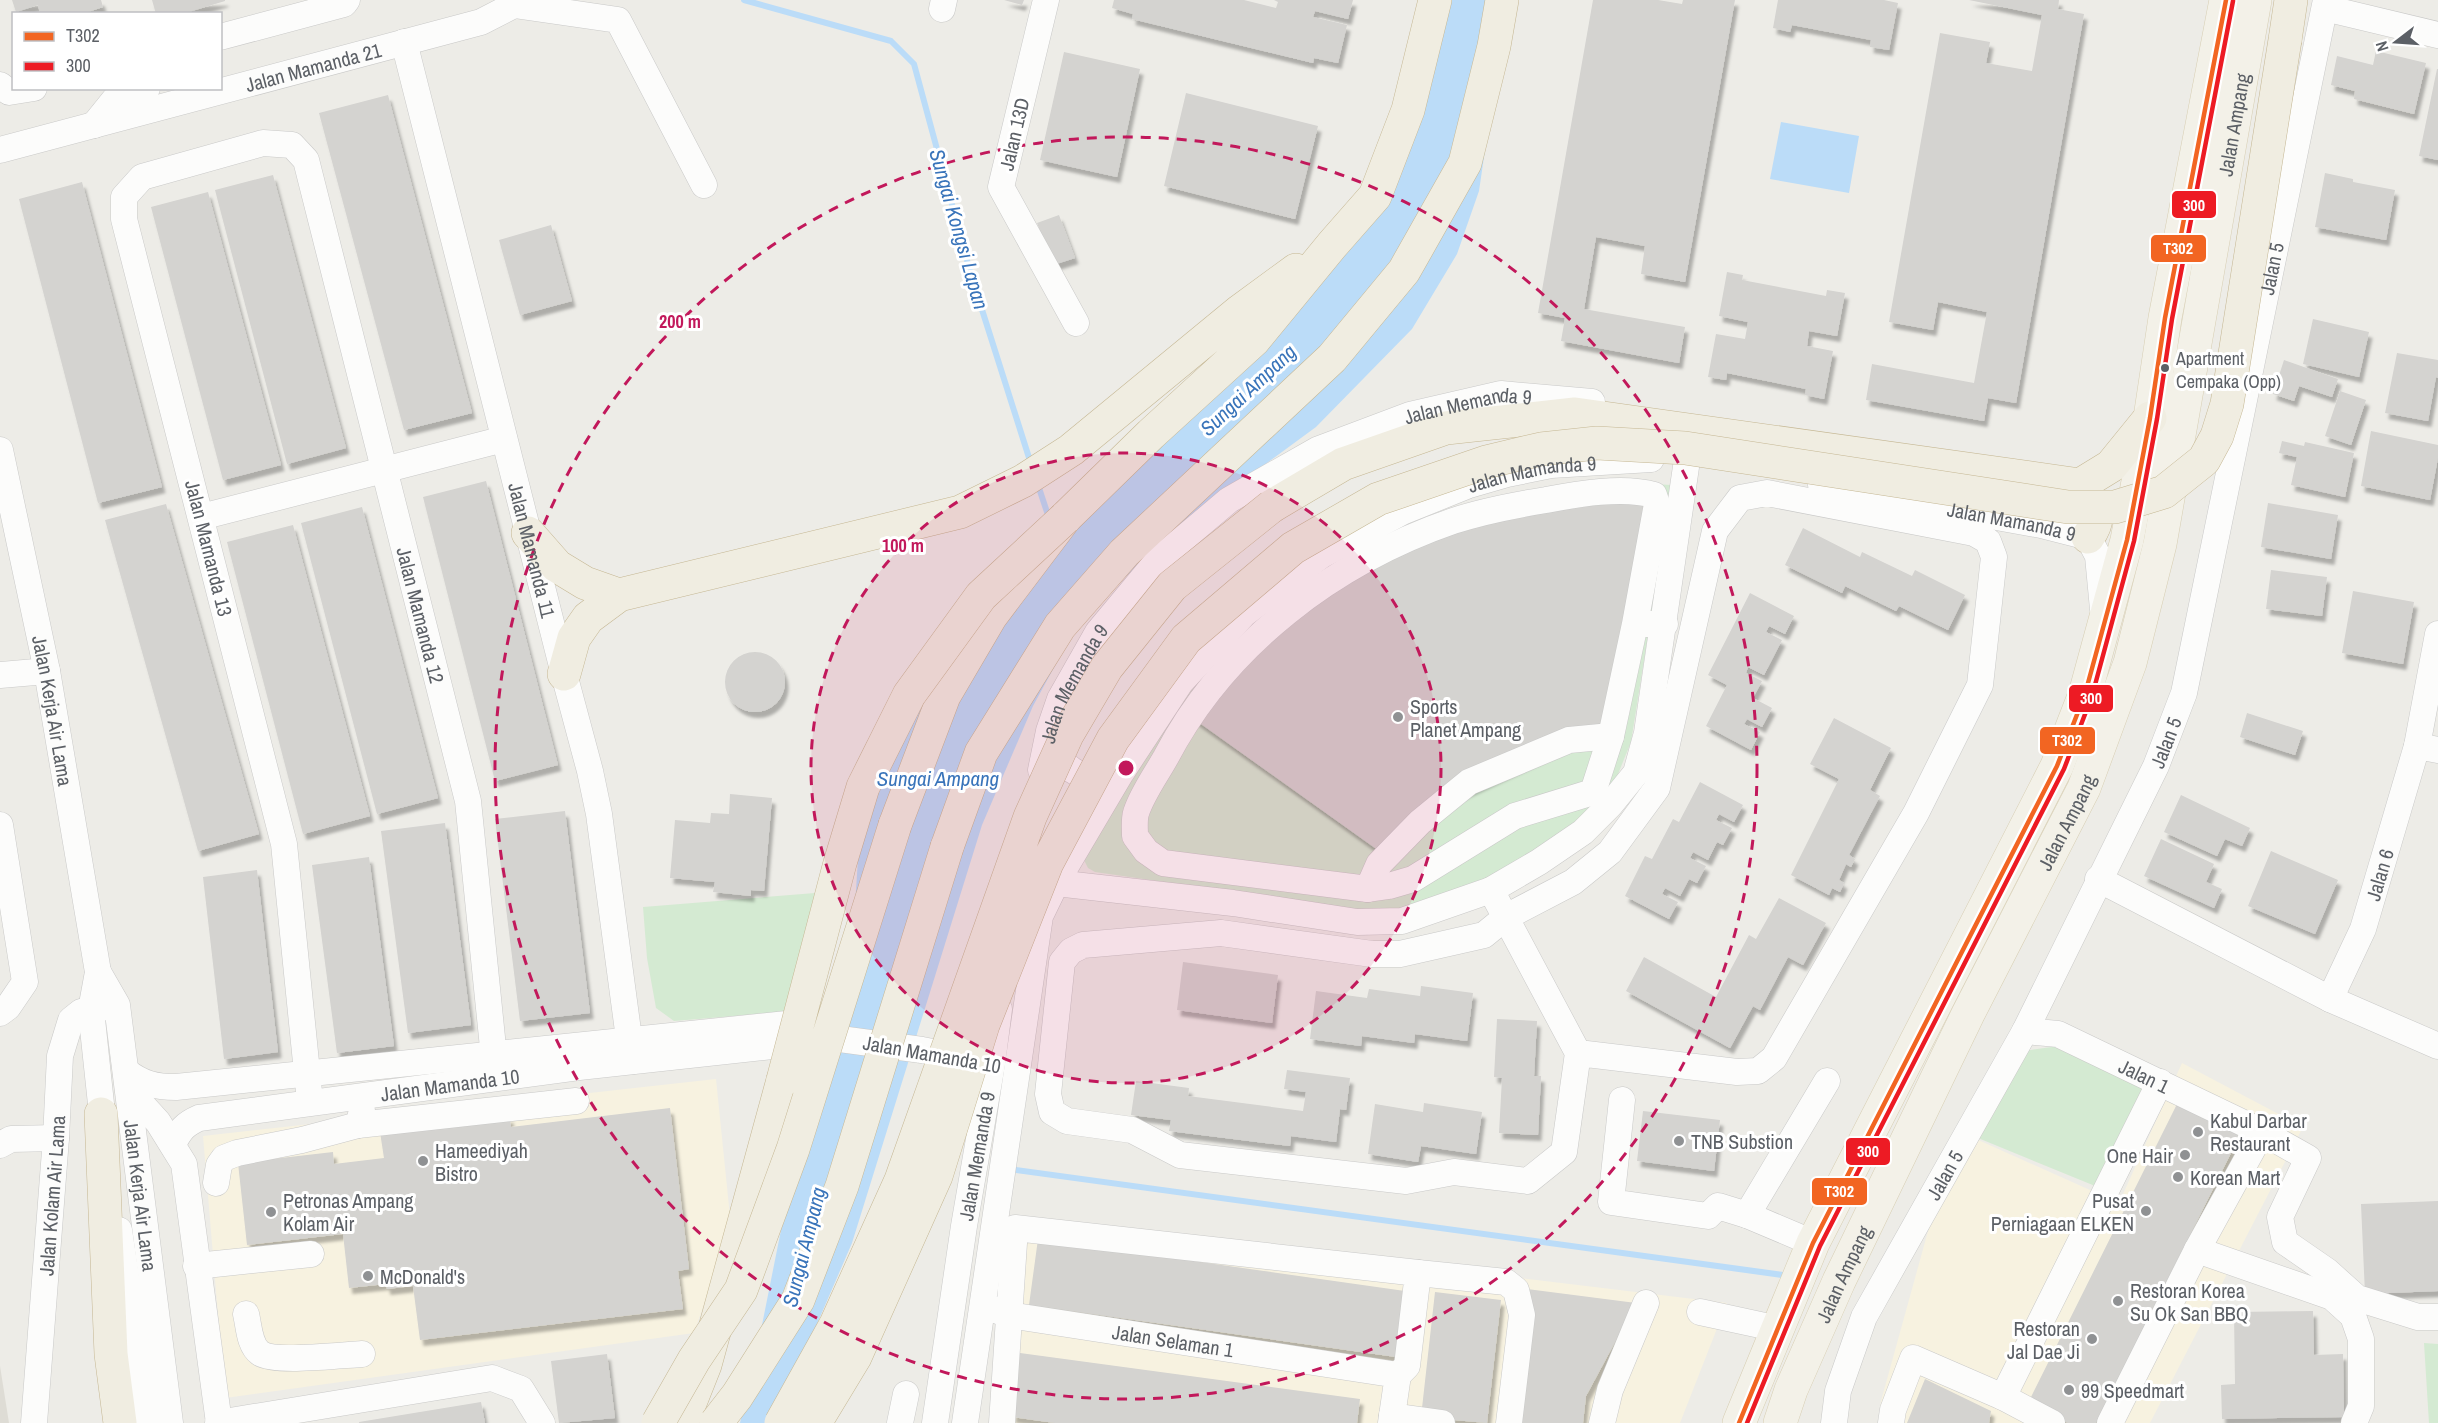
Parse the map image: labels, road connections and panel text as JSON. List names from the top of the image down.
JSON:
{
  "streets": {
    "main road": ["Jalan Ampang"],
    "street": [
      "Jalan Mamanda 21",
      "Jalan 13D",
      "Jalan 5",
      "Jalan Memanda 9",
      "Jalan Mamanda 9",
      "Jalan Mamanda 13",
      "Jalan Mamanda 11",
      "Jalan Mamanda 12",
      "Jalan Kerja Air Lama",
      "Jalan 6",
      "Jalan Mamanda 10",
      "Jalan 1",
      "Jalan Kolam Air Lama",
      "Jalan Selaman 1"
    ]
  },
  "crossings": [
    ["Jalan Mamanda 21", "Jalan Mamanda 11"],
    ["Jalan Ampang", "Jalan Mamanda 9"],
    ["Jalan 5", "Jalan 1"],
    ["Jalan Memanda 9", "Jalan Mamanda 9"],
    ["Jalan Memanda 9", "Jalan Mamanda 10"],
    ["Jalan Memanda 9", "Jalan Selaman 1"],
    ["Jalan Mamanda 13", "Jalan Mamanda 12"],
    ["Jalan Mamanda 13", "Jalan Mamanda 10"],
    ["Jalan Mamanda 11", "Jalan Mamanda 10"],
    ["Jalan Mamanda 12", "Jalan Mamanda 10"],
    ["Jalan Kerja Air Lama", "Jalan Mamanda 10"],
    ["Jalan Kerja Air Lama", "Jalan Kolam Air Lama"]
  ],
  "water": ["Sungai Kongsi Lapan", "Sungai Ampang"],
  "places": [
    "Apartment Cempaka (Opp)",
    "Sports Planet Ampang",
    "Kabul Darbar Restaurant",
    "TNB Substion",
    "One Hair",
    "Hameediyah Bistro",
    "Korean Mart",
    "Pusat Perniagaan ELKEN",
    "Petronas Ampang Kolam Air",
    "McDonald's",
    "Restoran Korea Su Ok San BBQ",
    "Restoran Jal Dae Ji",
    "99 Speedmart"
  ],
  "lines": ["transit line T302", "transit line 300"],
  "legend": ["T302", "300"],
  "north": "left",
  "rings": ["200 m", "100 m"]
}
